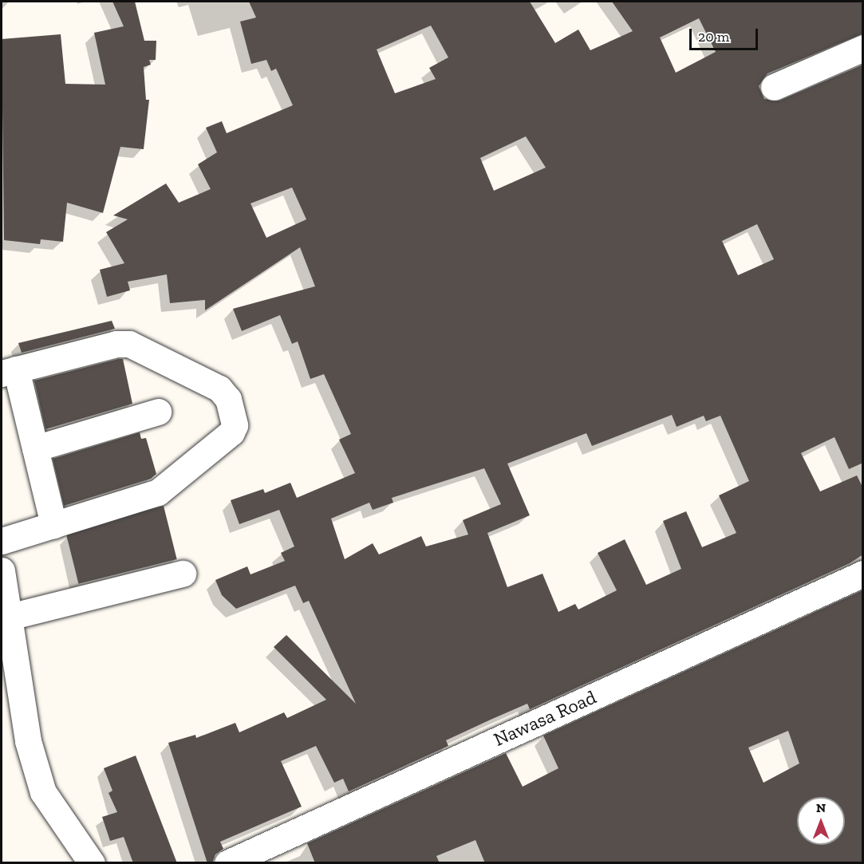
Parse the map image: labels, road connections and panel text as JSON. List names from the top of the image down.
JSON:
{
  "streets": {
    "street": ["Nawasa Road"]
  },
  "scale_bar": "20 m",
  "north": "top"
}
